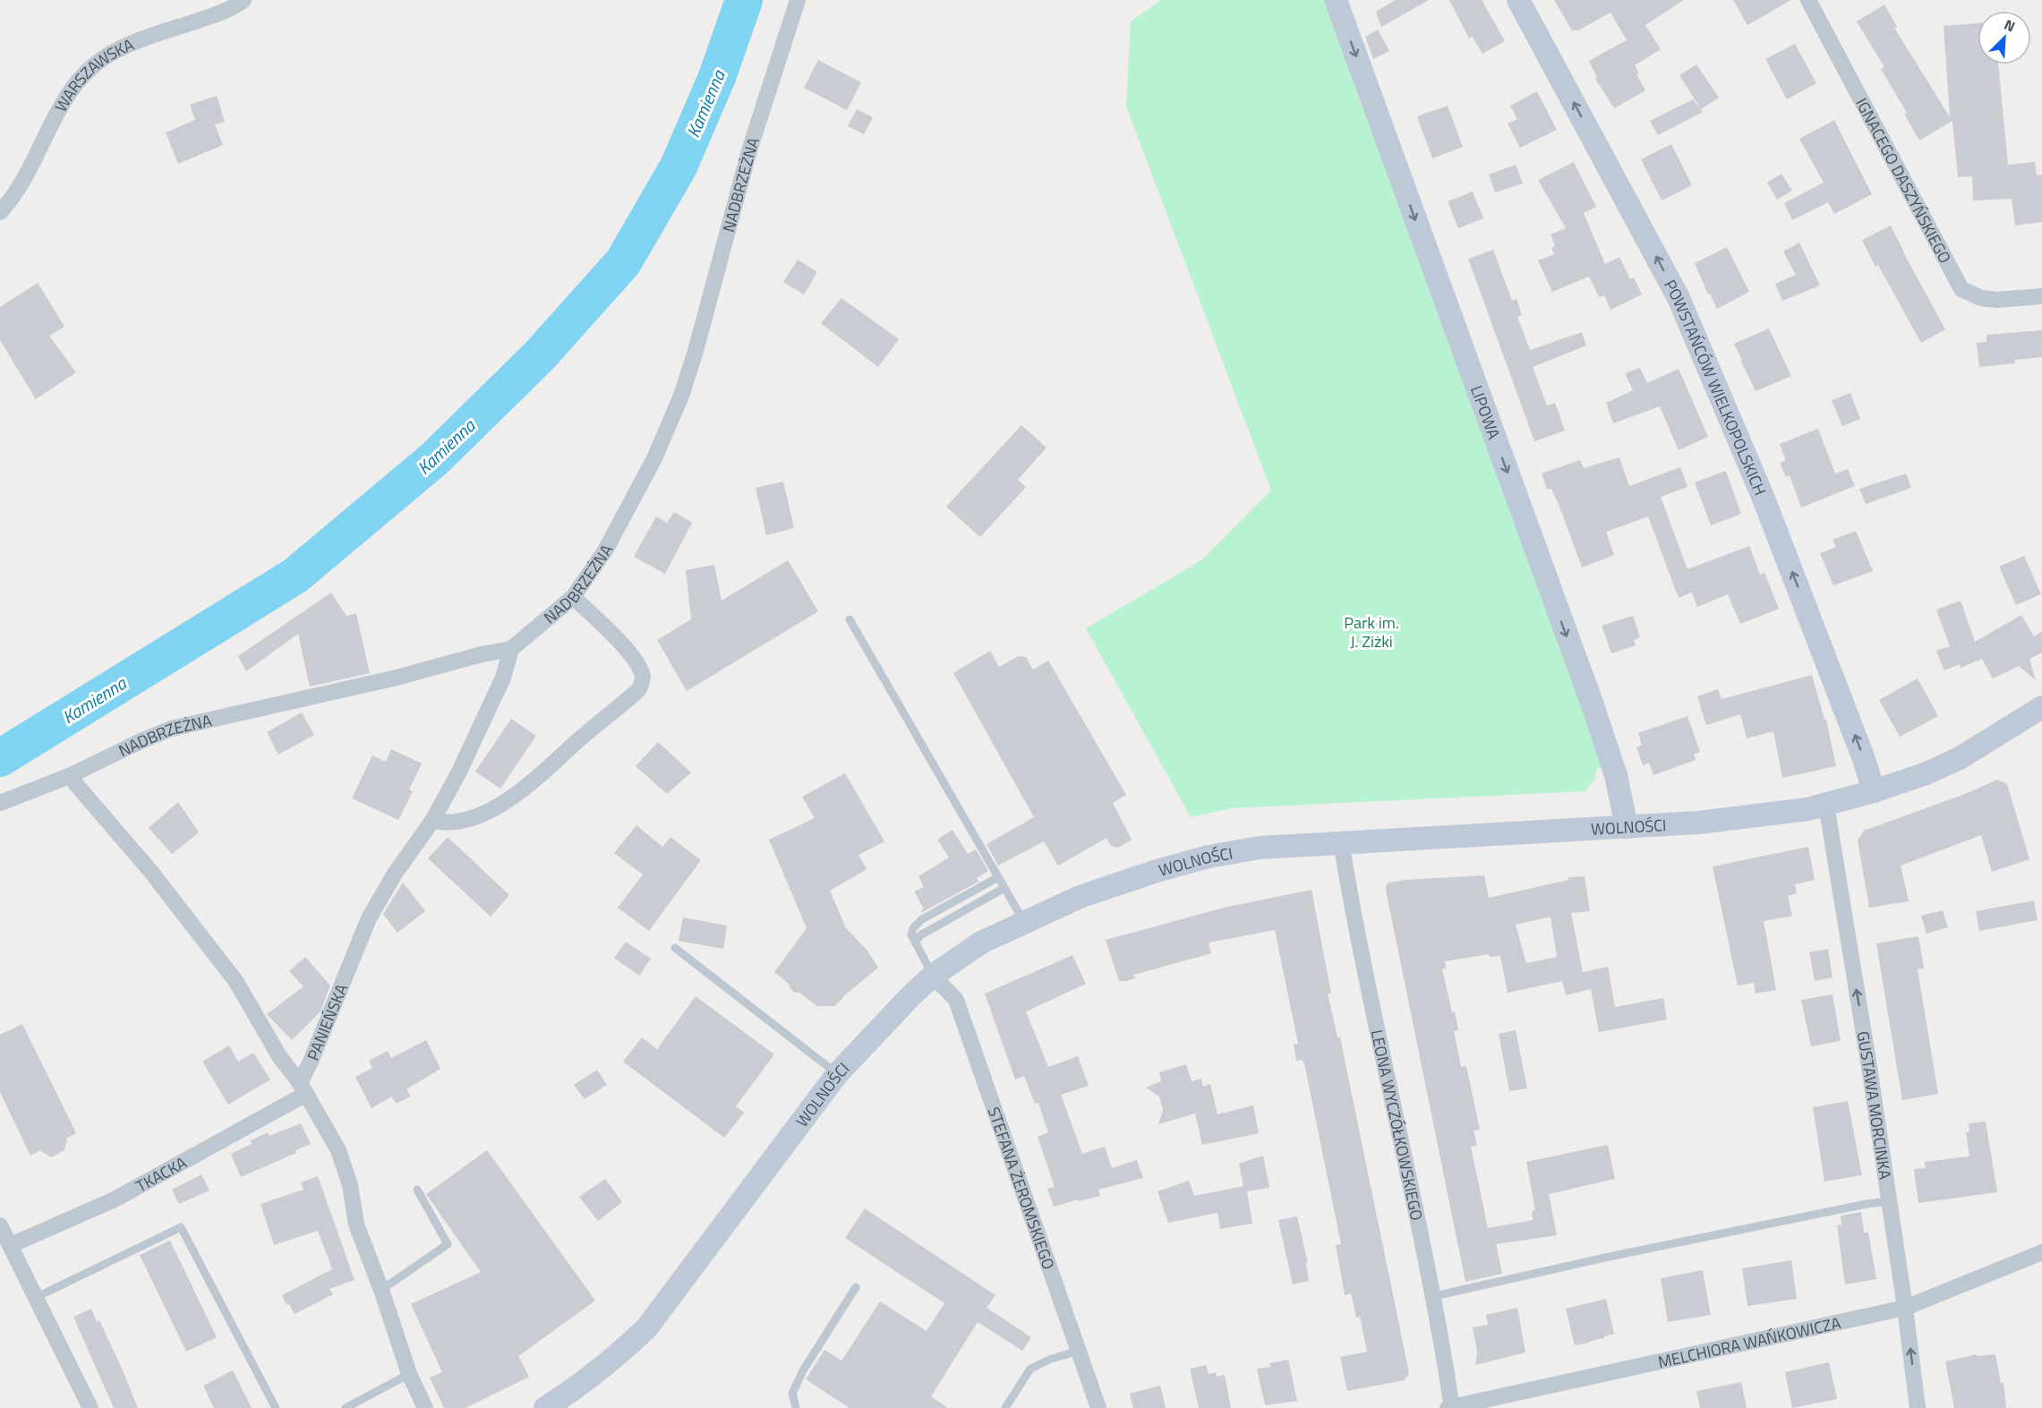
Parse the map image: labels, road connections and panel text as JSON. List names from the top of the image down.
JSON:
{
  "streets": {
    "street": [
      "WARSZAWSKA",
      "IGNACEGO DASZYŃSKIEGO",
      "NADBRZEŻNA",
      "POWSTAŃCÓW WIELKOPOLSKICH",
      "LIPOWA",
      "WOLNOŚCI",
      "PANIEŃSKA",
      "GUSTAWA MORCINKA",
      "LEONA WYCZÓŁKOWSKIEGO",
      "TKACKA",
      "STEFANA ŻEROMSKIEGO",
      "MELCHIORA WAŃKOWICZA"
    ]
  },
  "crossings": [
    ["NADBRZEŻNA", "PANIEŃSKA"],
    ["POWSTAŃCÓW WIELKOPOLSKICH", "WOLNOŚCI"],
    ["LIPOWA", "WOLNOŚCI"],
    ["WOLNOŚCI", "GUSTAWA MORCINKA"],
    ["WOLNOŚCI", "LEONA WYCZÓŁKOWSKIEGO"],
    ["WOLNOŚCI", "STEFANA ŻEROMSKIEGO"],
    ["PANIEŃSKA", "TKACKA"],
    ["GUSTAWA MORCINKA", "MELCHIORA WAŃKOWICZA"],
    ["LEONA WYCZÓŁKOWSKIEGO", "MELCHIORA WAŃKOWICZA"]
  ],
  "one_way": ["POWSTAŃCÓW WIELKOPOLSKICH", "LIPOWA", "GUSTAWA MORCINKA"],
  "water": ["Kamienna"],
  "parks": ["Park im. J. Ziżki"],
  "north": "top right"
}
